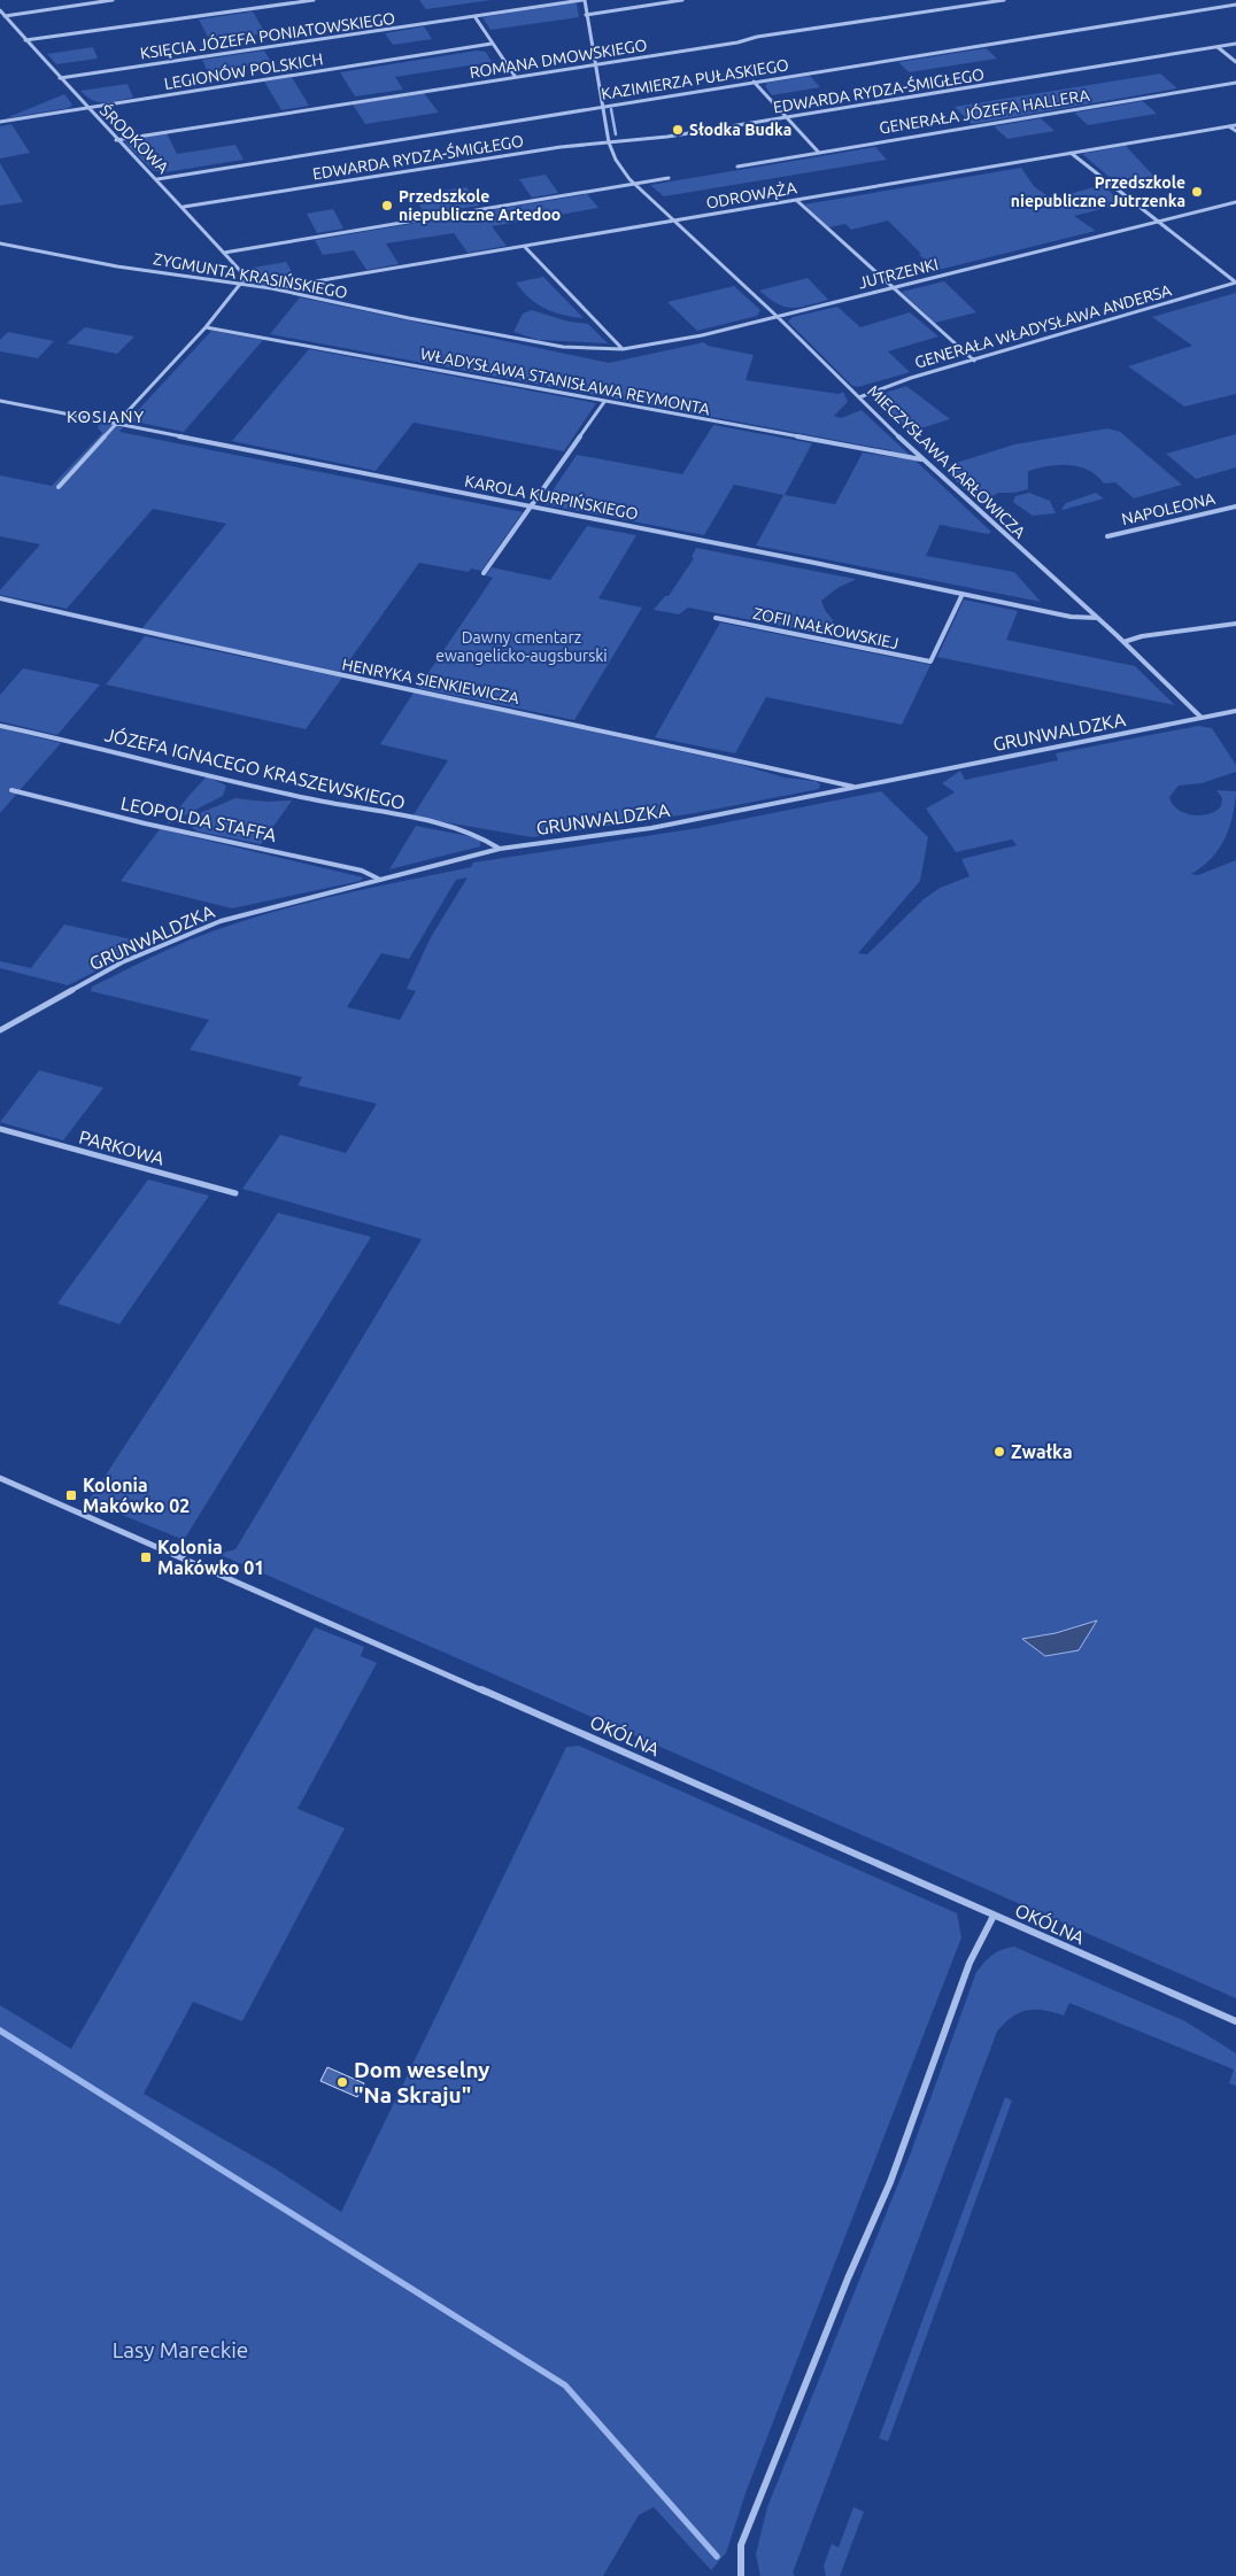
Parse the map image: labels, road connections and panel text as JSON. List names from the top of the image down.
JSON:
{
  "streets": {
    "street": [
      "KSIĘCIA JÓZEFA PONIATOWSKIEGO",
      "ROMANA DMOWSKIEGO",
      "LEGIONÓW POLSKICH",
      "KAZIMIERZA PUŁASKIEGO",
      "EDWARDA RYDZA-ŚMIGŁEGO",
      "GENERAŁA JÓZEFA HALLERA",
      "ŚRODKOWA",
      "ODROWĄŻA",
      "JUTRZENKI",
      "ZYGMUNTA KRASIŃSKIEGO",
      "GENERAŁA WŁADYSŁAWA ANDERSA",
      "WŁADYSŁAWA STANISŁAWA REYMONTA",
      "MIECZYSŁAWA KARŁOWICZA",
      "KAROLA KURPIŃSKIEGO",
      "NAPOLEONA",
      "ZOFII NAŁKOWSKIEJ",
      "HENRYKA SIENKIEWICZA",
      "GRUNWALDZKA",
      "JÓZEFA IGNACEGO KRASZEWSKIEGO",
      "LEOPOLDA STAFFA",
      "PARKOWA",
      "OKÓLNA"
    ]
  },
  "crossings": [
    ["KSIĘCIA JÓZEFA PONIATOWSKIEGO", "ŚRODKOWA"],
    ["KSIĘCIA JÓZEFA PONIATOWSKIEGO", "MIECZYSŁAWA KARŁOWICZA"],
    ["ROMANA DMOWSKIEGO", "ŚRODKOWA"],
    ["ROMANA DMOWSKIEGO", "MIECZYSŁAWA KARŁOWICZA"],
    ["LEGIONÓW POLSKICH", "ŚRODKOWA"],
    ["KAZIMIERZA PUŁASKIEGO", "ŚRODKOWA"],
    ["KAZIMIERZA PUŁASKIEGO", "MIECZYSŁAWA KARŁOWICZA"],
    ["EDWARDA RYDZA-ŚMIGŁEGO", "ŚRODKOWA"],
    ["EDWARDA RYDZA-ŚMIGŁEGO", "MIECZYSŁAWA KARŁOWICZA"],
    ["ŚRODKOWA", "ZYGMUNTA KRASIŃSKIEGO"],
    ["ODROWĄŻA", "ZYGMUNTA KRASIŃSKIEGO"],
    ["ODROWĄŻA", "MIECZYSŁAWA KARŁOWICZA"],
    ["JUTRZENKI", "ZYGMUNTA KRASIŃSKIEGO"],
    ["JUTRZENKI", "MIECZYSŁAWA KARŁOWICZA"],
    ["GENERAŁA WŁADYSŁAWA ANDERSA", "MIECZYSŁAWA KARŁOWICZA"],
    ["WŁADYSŁAWA STANISŁAWA REYMONTA", "MIECZYSŁAWA KARŁOWICZA"],
    ["MIECZYSŁAWA KARŁOWICZA", "KAROLA KURPIŃSKIEGO"],
    ["MIECZYSŁAWA KARŁOWICZA", "GRUNWALDZKA"],
    ["KAROLA KURPIŃSKIEGO", "ZOFII NAŁKOWSKIEJ"],
    ["HENRYKA SIENKIEWICZA", "GRUNWALDZKA"],
    ["GRUNWALDZKA", "JÓZEFA IGNACEGO KRASZEWSKIEGO"],
    ["GRUNWALDZKA", "LEOPOLDA STAFFA"]
  ],
  "districts": ["KOSIANY"],
  "parks": ["Dawny cmentarz ewangelicko-augsburski", "Lasy Mareckie"],
  "places": {
    "other": [
      "Słodka Budka",
      "Przedszkole niepubliczne Jutrzenka",
      "Przedszkole niepubliczne Artedoo",
      "Zwałka",
      "Dom weselny \"Na Skraju\""
    ],
    "transit": ["Kolonia Makówko 02", "Kolonia Makówko 01"]
  }
}
